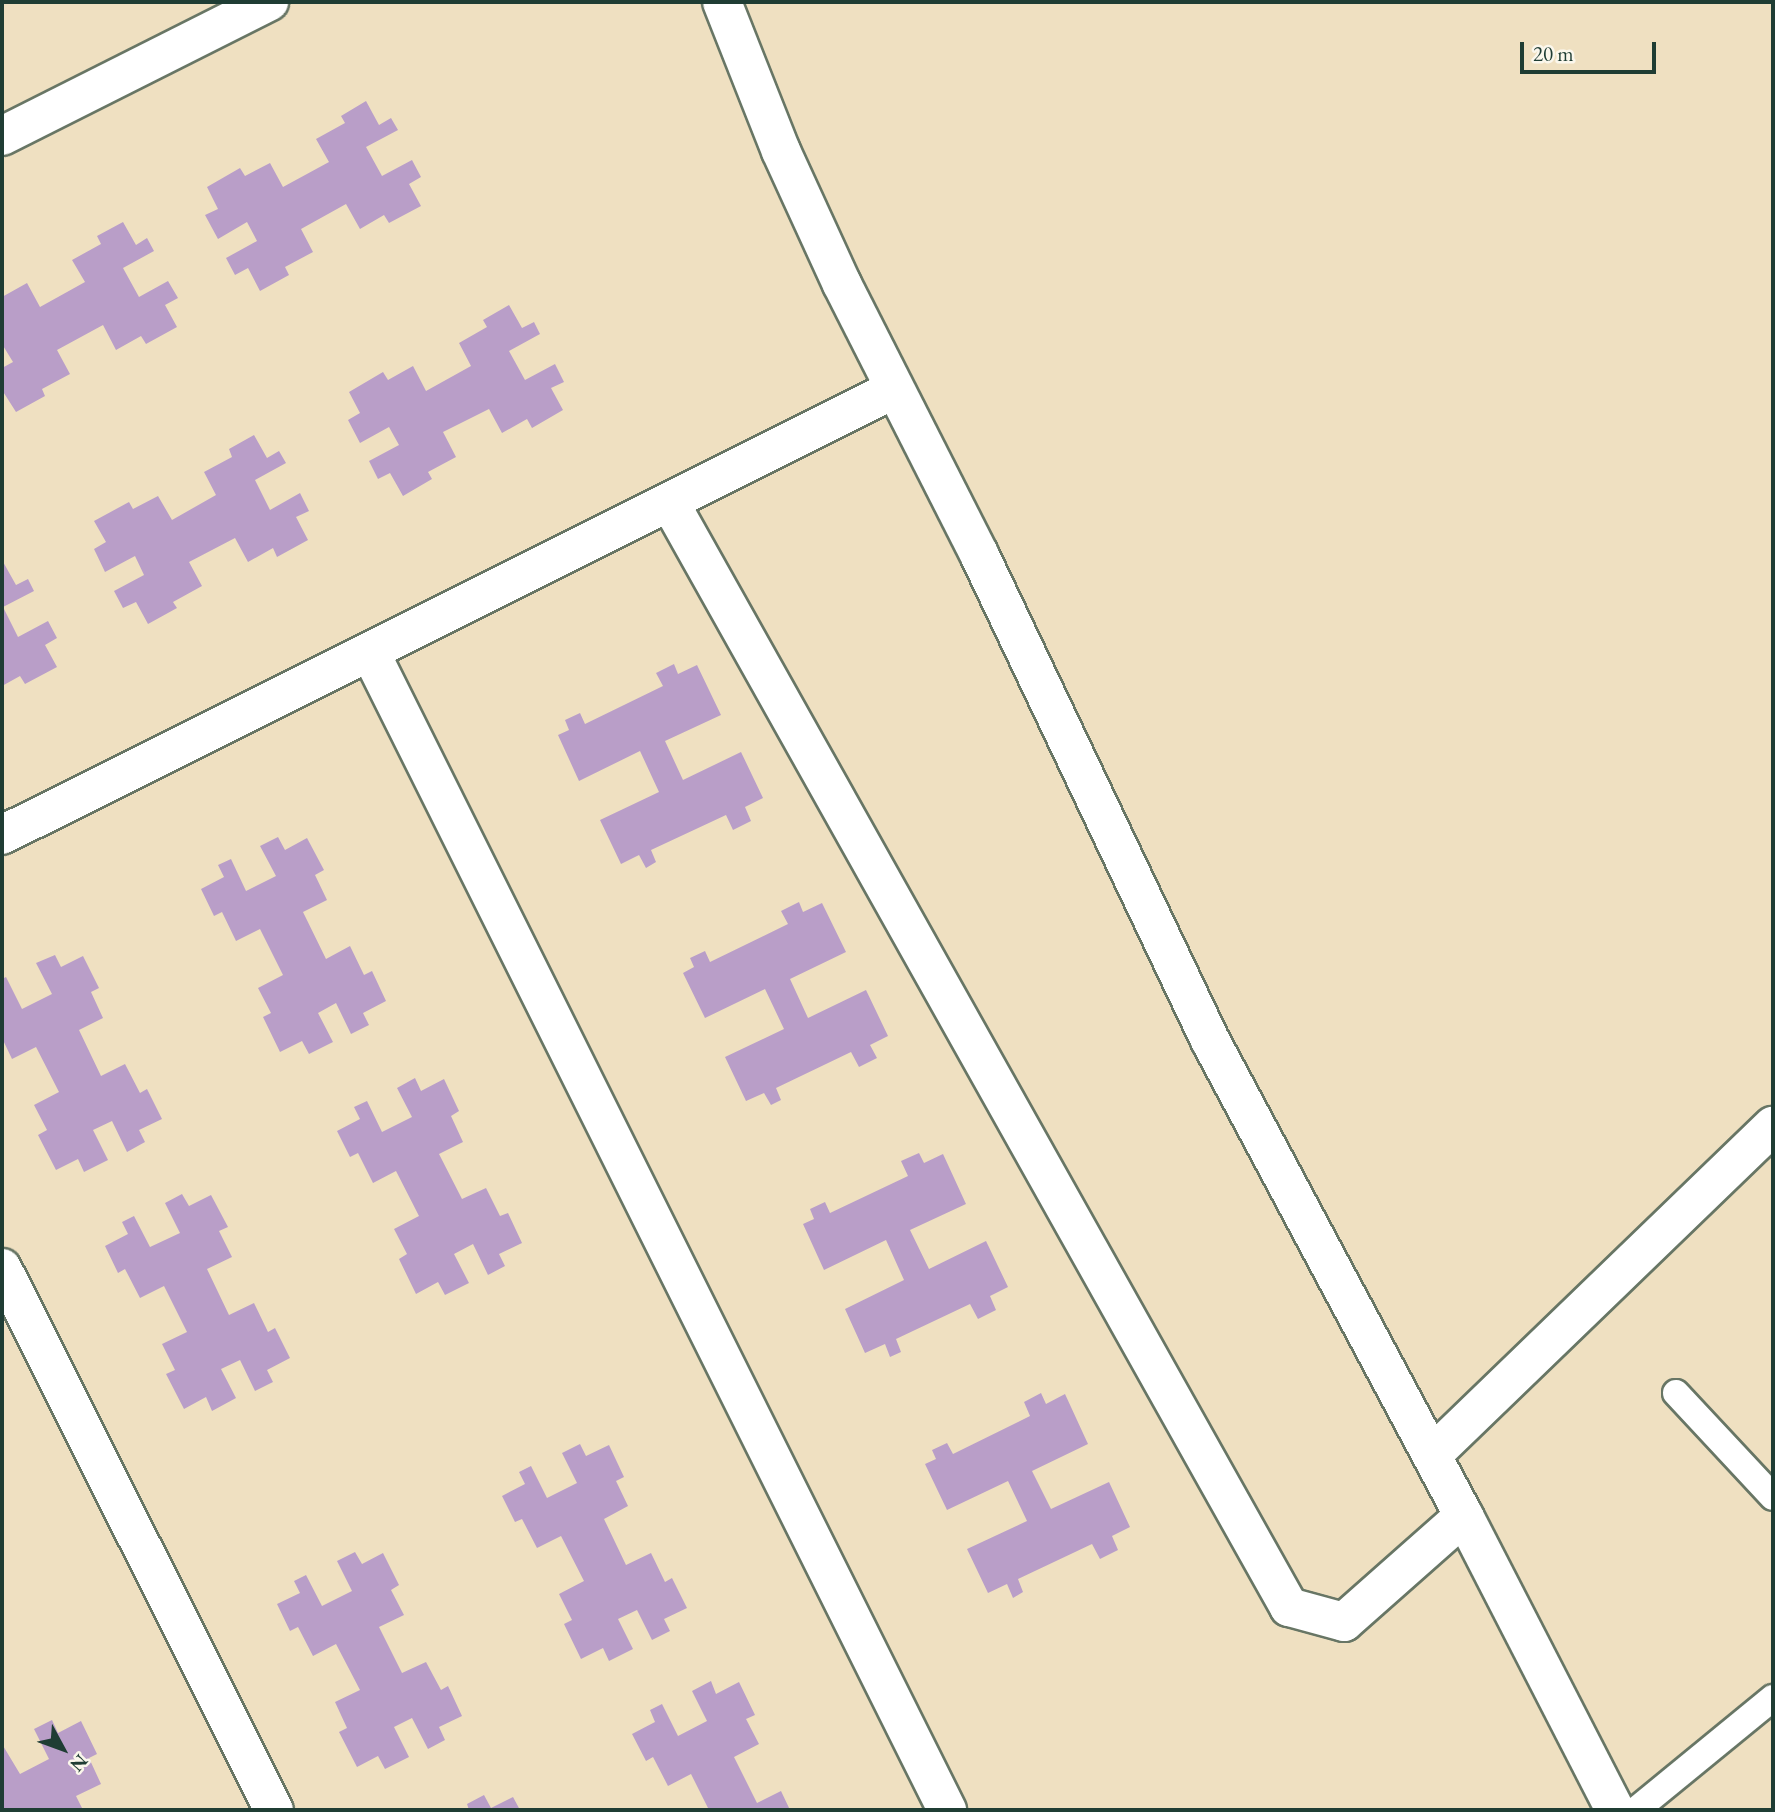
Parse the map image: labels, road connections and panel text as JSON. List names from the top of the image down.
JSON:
{
  "scale_bar": "20 m",
  "north": "bottom right"
}
